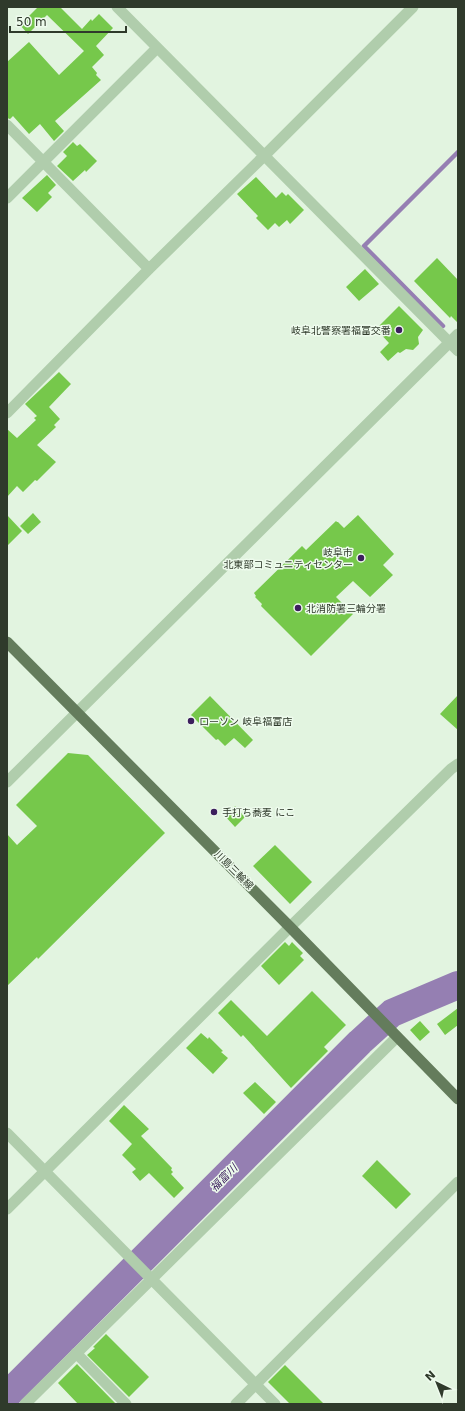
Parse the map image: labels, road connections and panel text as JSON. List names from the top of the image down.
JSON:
{
  "streets": {
    "main road": ["川島三輪線"]
  },
  "water": ["福富川"],
  "places": [
    "岐阜北警察署福富交番",
    "岐阜市 北東部コミュニティセンター",
    "北消防署三輪分署",
    "ローソン 岐阜福富店",
    "手打ち蕎麦 にこ"
  ],
  "scale_bar": "50 m",
  "north": "top left"
}
